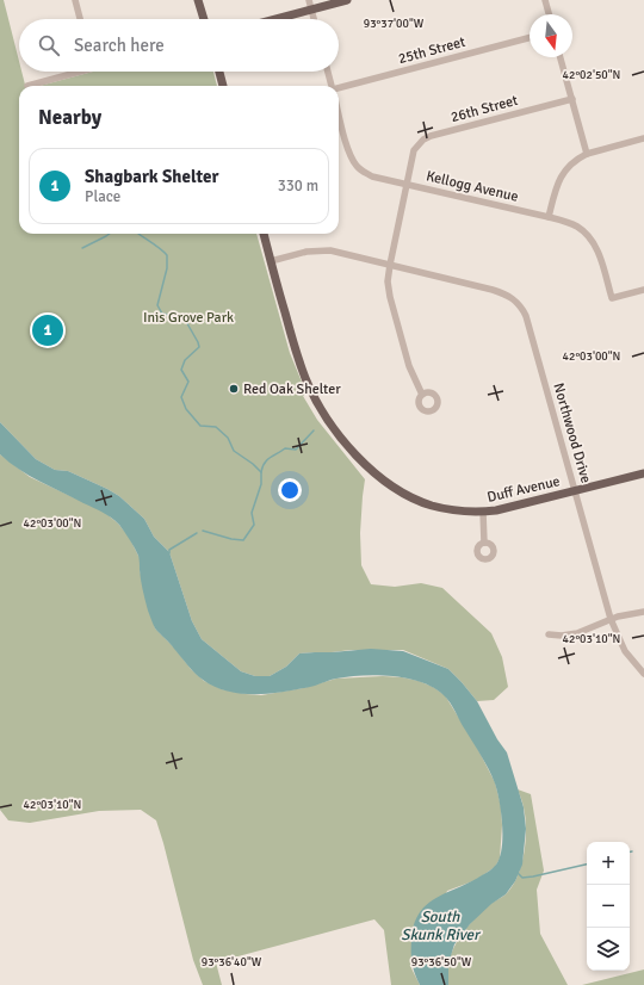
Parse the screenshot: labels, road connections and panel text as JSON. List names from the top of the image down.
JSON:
{
  "streets": {
    "main road": ["Duff Avenue"],
    "street": [
      "25th Street",
      "26th Street",
      "Kellogg Avenue",
      "Northwood Drive"
    ]
  },
  "crossings": [
    ["26th Street", "Kellogg Avenue"],
    ["26th Street", "Northwood Drive"],
    ["Northwood Drive", "Duff Avenue"]
  ],
  "water": ["South Skunk River"],
  "parks": ["Inis Grove Park"],
  "places": ["Red Oak Shelter"],
  "north": "bottom",
  "page": {
    "search": "Search here",
    "heading": "Nearby",
    "list": [
      {
        "mark": "1",
        "name": "Shagbark Shelter",
        "note": "Place",
        "value": "330 m"
      }
    ],
    "pins": "1",
    "map_buttons": ["+", "−"]
  },
  "coordinates": [
    "93°37'00\"W",
    "42°02'50\"N",
    "42°03'00\"N",
    "42°03'10\"N",
    "93°36'40\"W",
    "93°36'50\"W"
  ]
}
